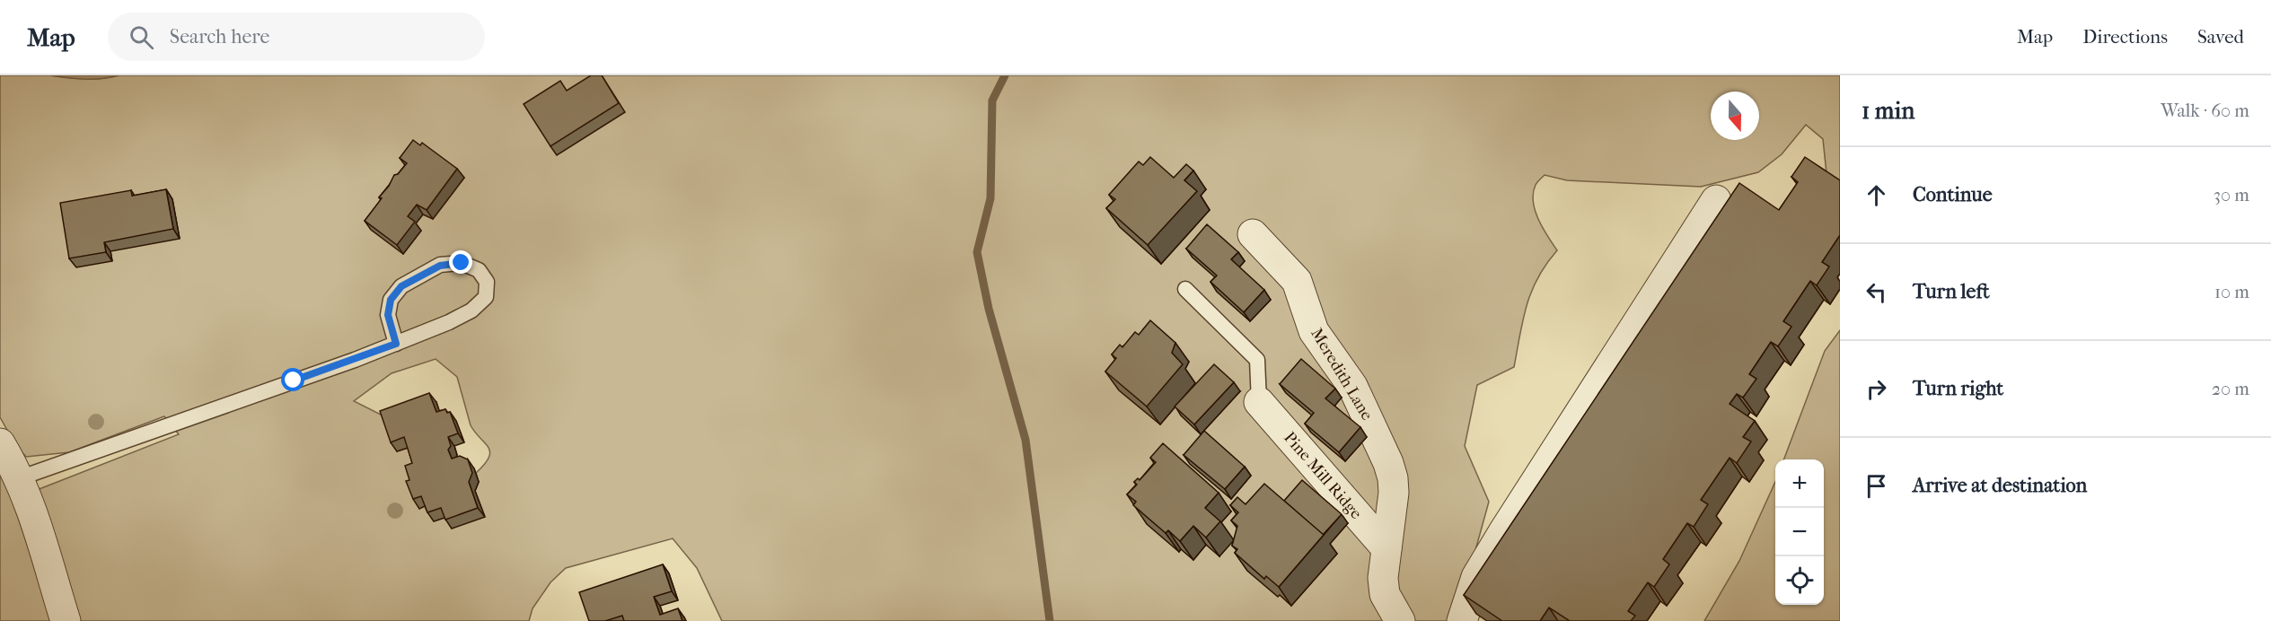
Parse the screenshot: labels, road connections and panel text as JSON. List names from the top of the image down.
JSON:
{
  "streets": {
    "street": ["Meredith Lane", "Pine Mill Ridge"]
  },
  "crossings": [
    ["Meredith Lane", "Pine Mill Ridge"]
  ],
  "north": "bottom",
  "page": {
    "header": "Map",
    "search": "Search here",
    "nav": ["Map", "Directions", "Saved"],
    "heading": ["1 min", "Walk · 60 m"],
    "list": [
      ["Continue", "30 m"],
      ["Turn left", "10 m"],
      ["Turn right", "20 m"],
      "Arrive at destination"
    ],
    "map_buttons": ["+", "−"]
  }
}
